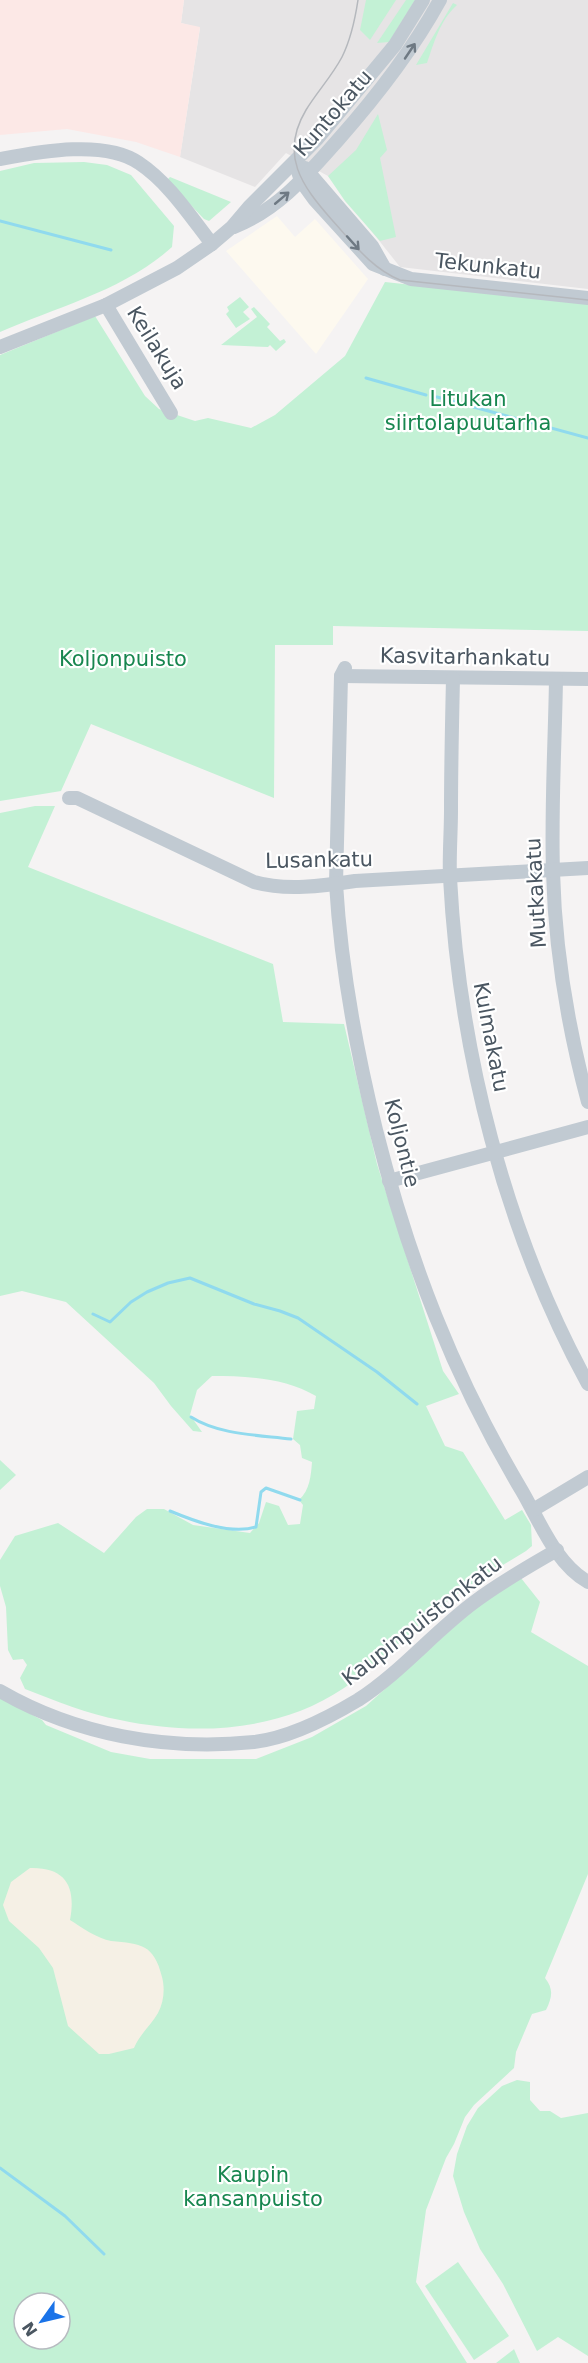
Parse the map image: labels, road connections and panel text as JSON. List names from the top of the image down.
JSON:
{
  "streets": {
    "street": [
      "Kuntokatu",
      "Tekunkatu",
      "Keilakuja",
      "Kasvitarhankatu",
      "Lusankatu",
      "Mutkakatu",
      "Kulmakatu",
      "Koljontie",
      "Kaupinpuistonkatu"
    ]
  },
  "crossings": [
    ["Kuntokatu", "Tekunkatu"],
    ["Kuntokatu", "Keilakuja"],
    ["Kasvitarhankatu", "Mutkakatu"],
    ["Kasvitarhankatu", "Kulmakatu"],
    ["Kasvitarhankatu", "Koljontie"],
    ["Lusankatu", "Mutkakatu"],
    ["Lusankatu", "Kulmakatu"],
    ["Lusankatu", "Koljontie"],
    ["Koljontie", "Kaupinpuistonkatu"]
  ],
  "parks": ["Litukan siirtolapuutarha", "Koljonpuisto", "Kaupin kansanpuisto"],
  "north": "bottom left"
}
